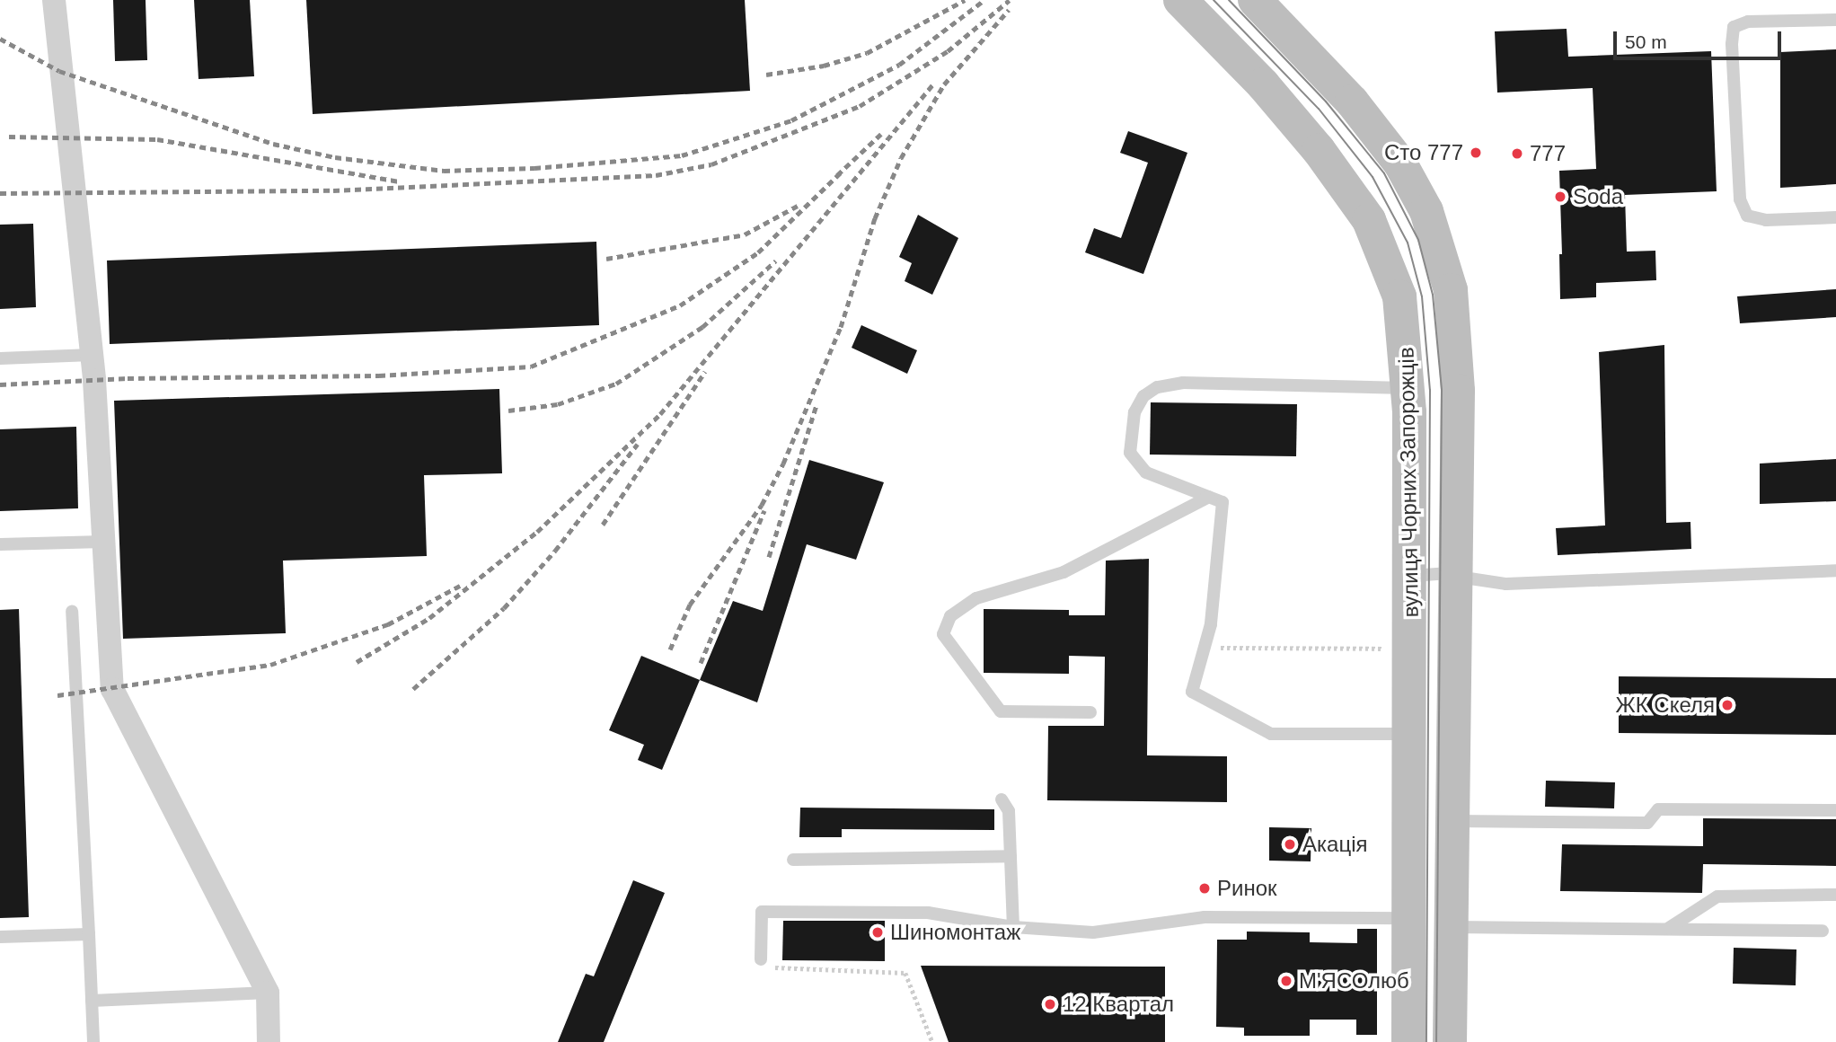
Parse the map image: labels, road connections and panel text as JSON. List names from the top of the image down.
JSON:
{
  "streets": {
    "main road": ["вулиця Чорних Запорожців"]
  },
  "places": [
    "Сто 777",
    "777",
    "Soda",
    "ЖК Скеля",
    "Акація",
    "Ринок",
    "Шиномонтаж",
    "М'ЯСОлюб",
    "12 Квартал"
  ],
  "scale_bar": "50 m"
}
